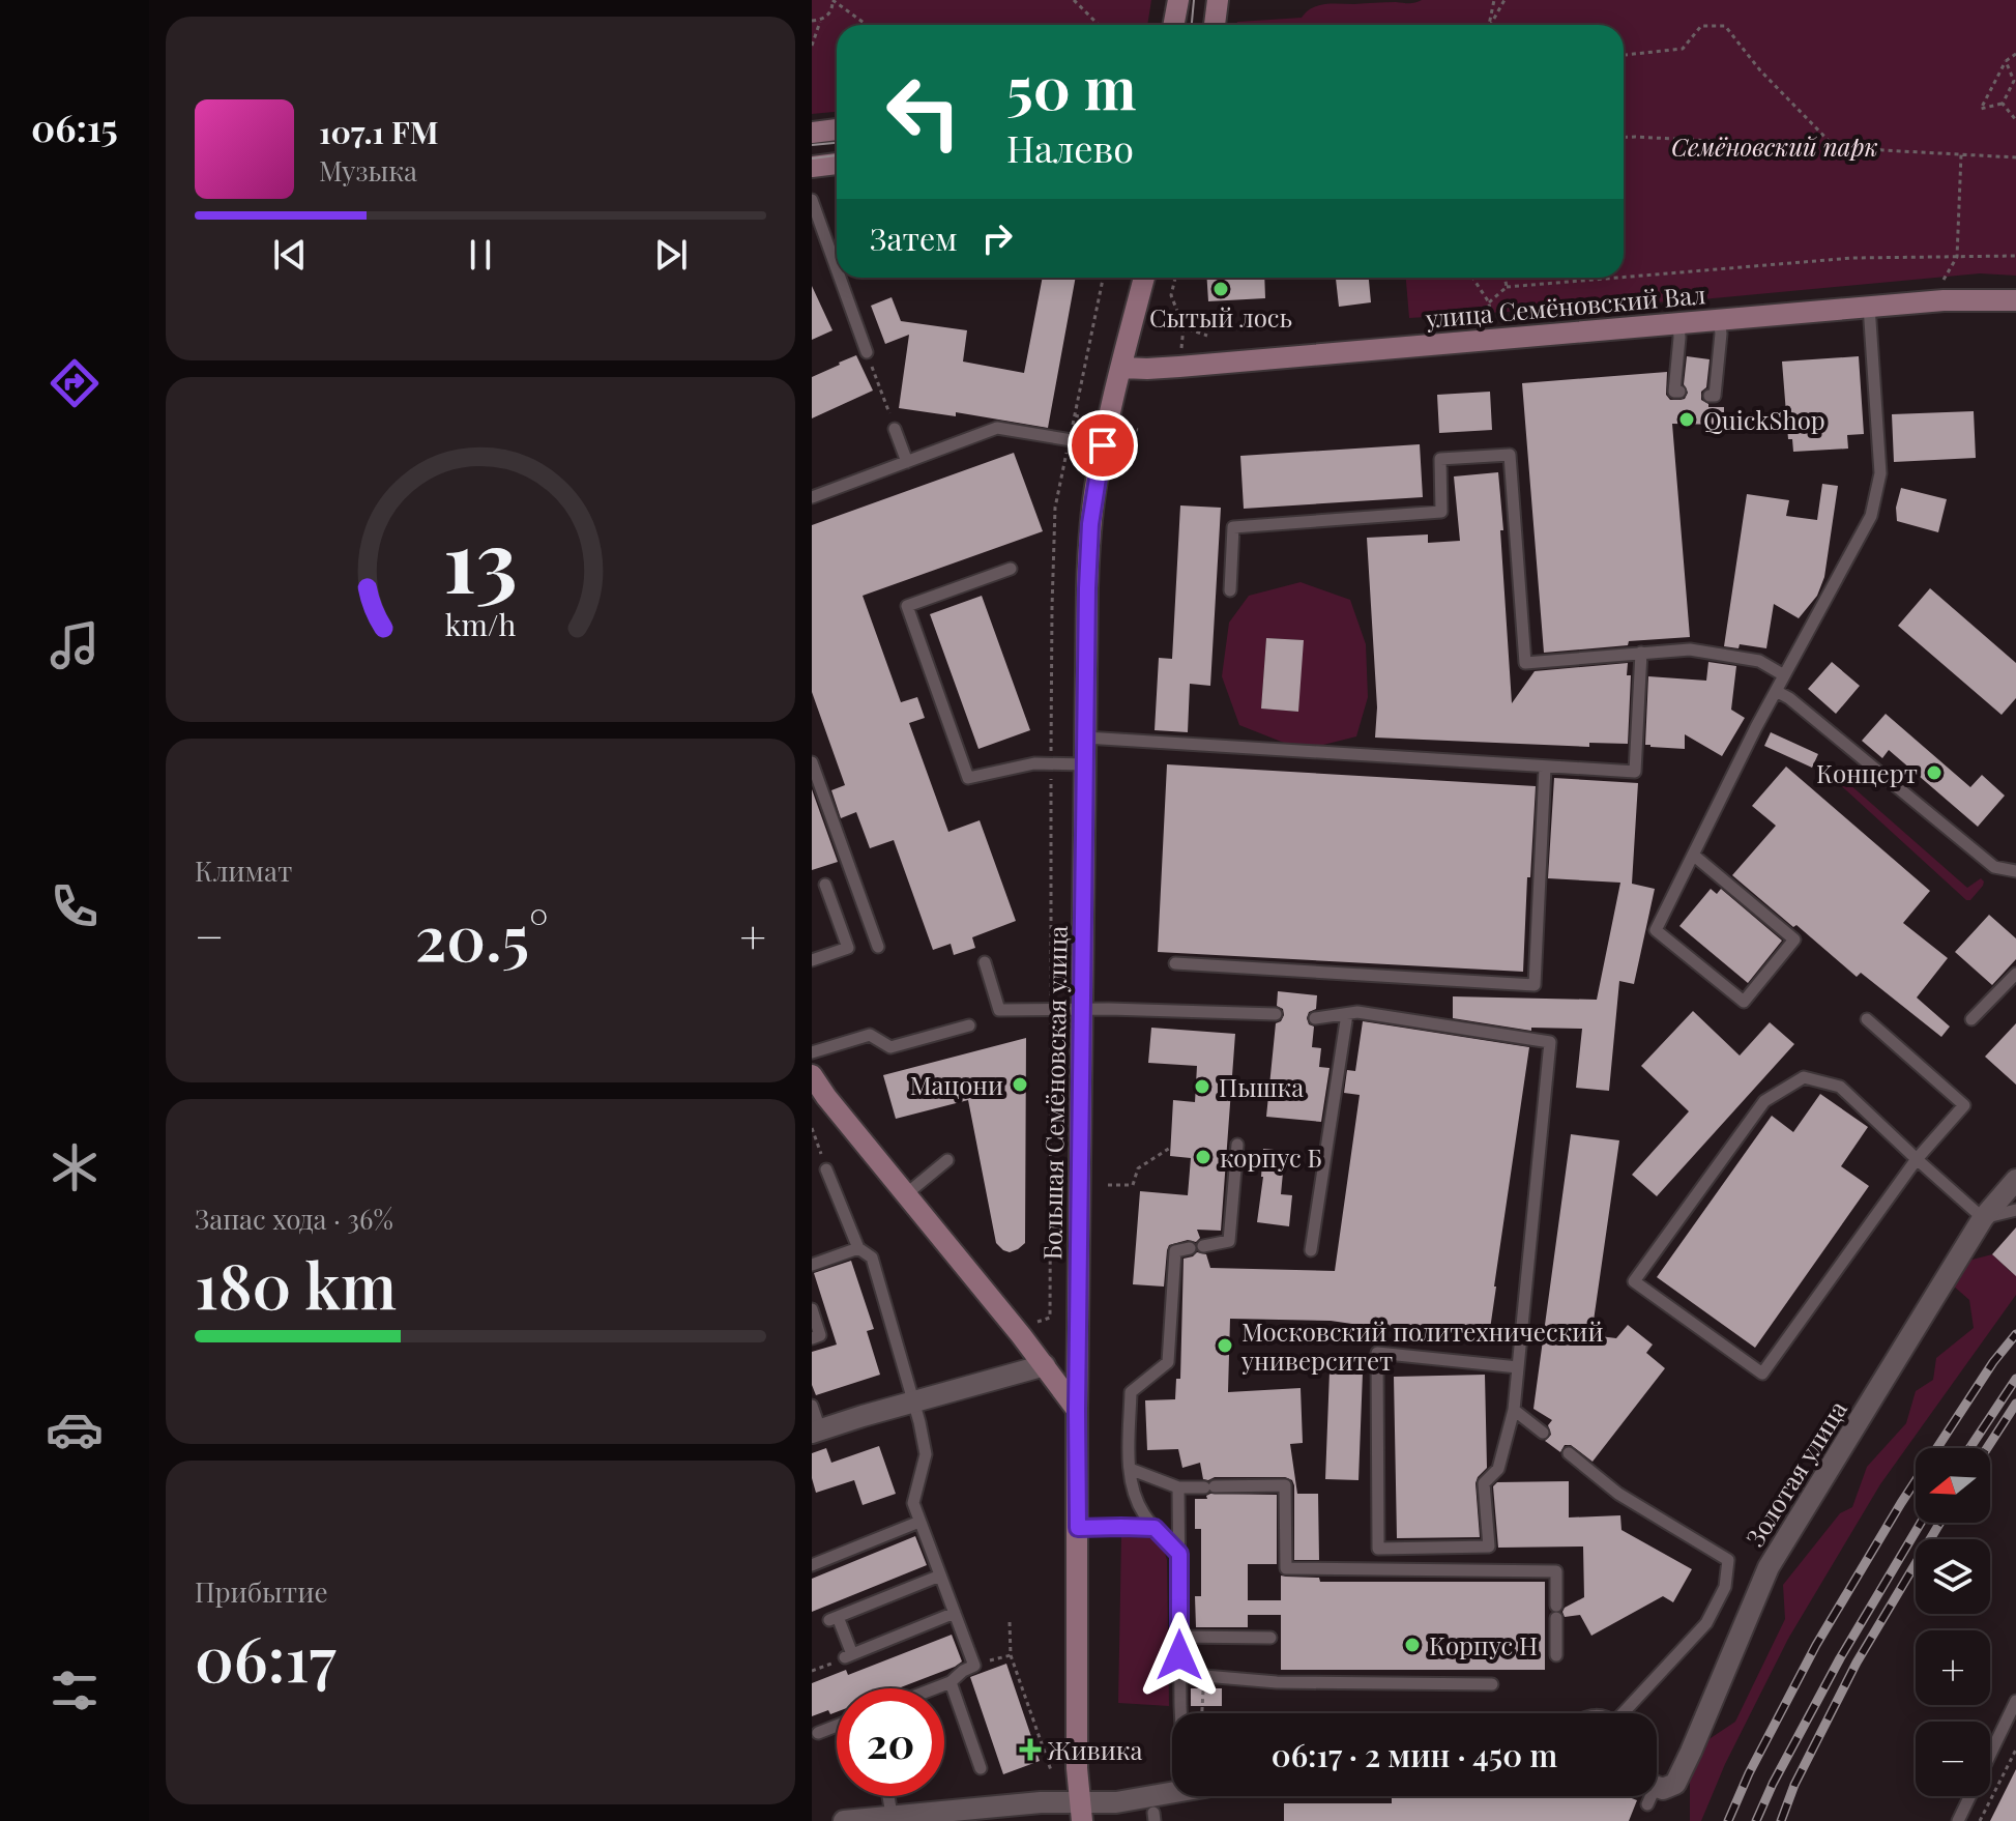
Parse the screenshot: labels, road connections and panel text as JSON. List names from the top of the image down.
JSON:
{
  "streets": {
    "main road": ["улица Семёновский Вал", "Большая Семёновская улица"],
    "street": ["Золотая улица"]
  },
  "crossings": [
    ["улица Семёновский Вал", "Большая Семёновская улица"]
  ],
  "parks": ["Семёновский парк"],
  "places": {
    "other": [
      "Сытый лось",
      "QuickShop",
      "Концерт",
      "Мацони",
      "Пышка",
      "корпус Б",
      "Московский политехнический университет",
      "Корпус Н"
    ],
    "health": ["Живика"]
  },
  "north": "left",
  "page": {
    "tabs": "06:15",
    "turn": ["50 m", "Налево"],
    "song": ["107.1 FM", "Музыка"],
    "then": "Затем",
    "tile": [
      "Климат",
      ["Запас хода · 36%", "180 km"],
      ["Прибытие", "06:17"]
    ],
    "heat": ["−", "20.5°", "+"],
    "map_buttons": ["+", "−"],
    "limit": "20",
    "trip": "06:17 · 2 мин · 450 m",
    "gauge": ["13", "km/h"]
  }
}
